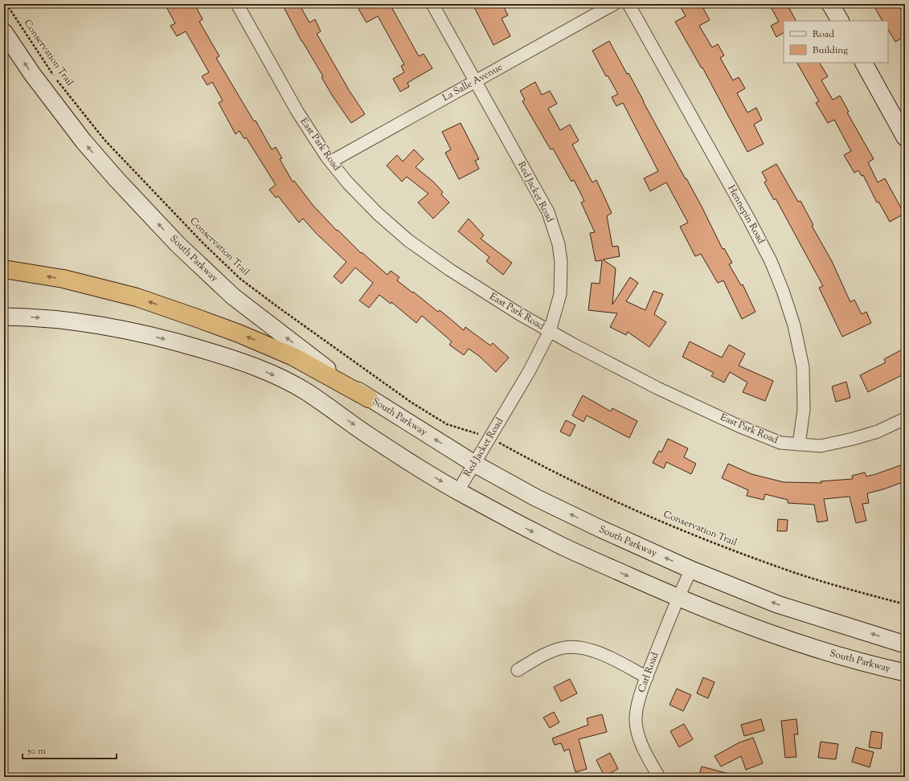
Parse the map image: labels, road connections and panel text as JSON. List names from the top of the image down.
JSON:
{
  "streets": {
    "main road": ["South Parkway"],
    "street": [
      "La Salle Avenue",
      "East Park Road",
      "Red Jacket Road",
      "Hennepin Road",
      "Carl Road"
    ],
    "path": ["Conservation Trail"]
  },
  "crossings": [
    ["La Salle Avenue", "East Park Road"],
    ["La Salle Avenue", "Red Jacket Road"],
    ["East Park Road", "Red Jacket Road"],
    ["East Park Road", "Hennepin Road"],
    ["Red Jacket Road", "South Parkway"],
    ["South Parkway", "Carl Road"]
  ],
  "legend": ["Road", "Building"],
  "scale_bar": "50 m"
}
